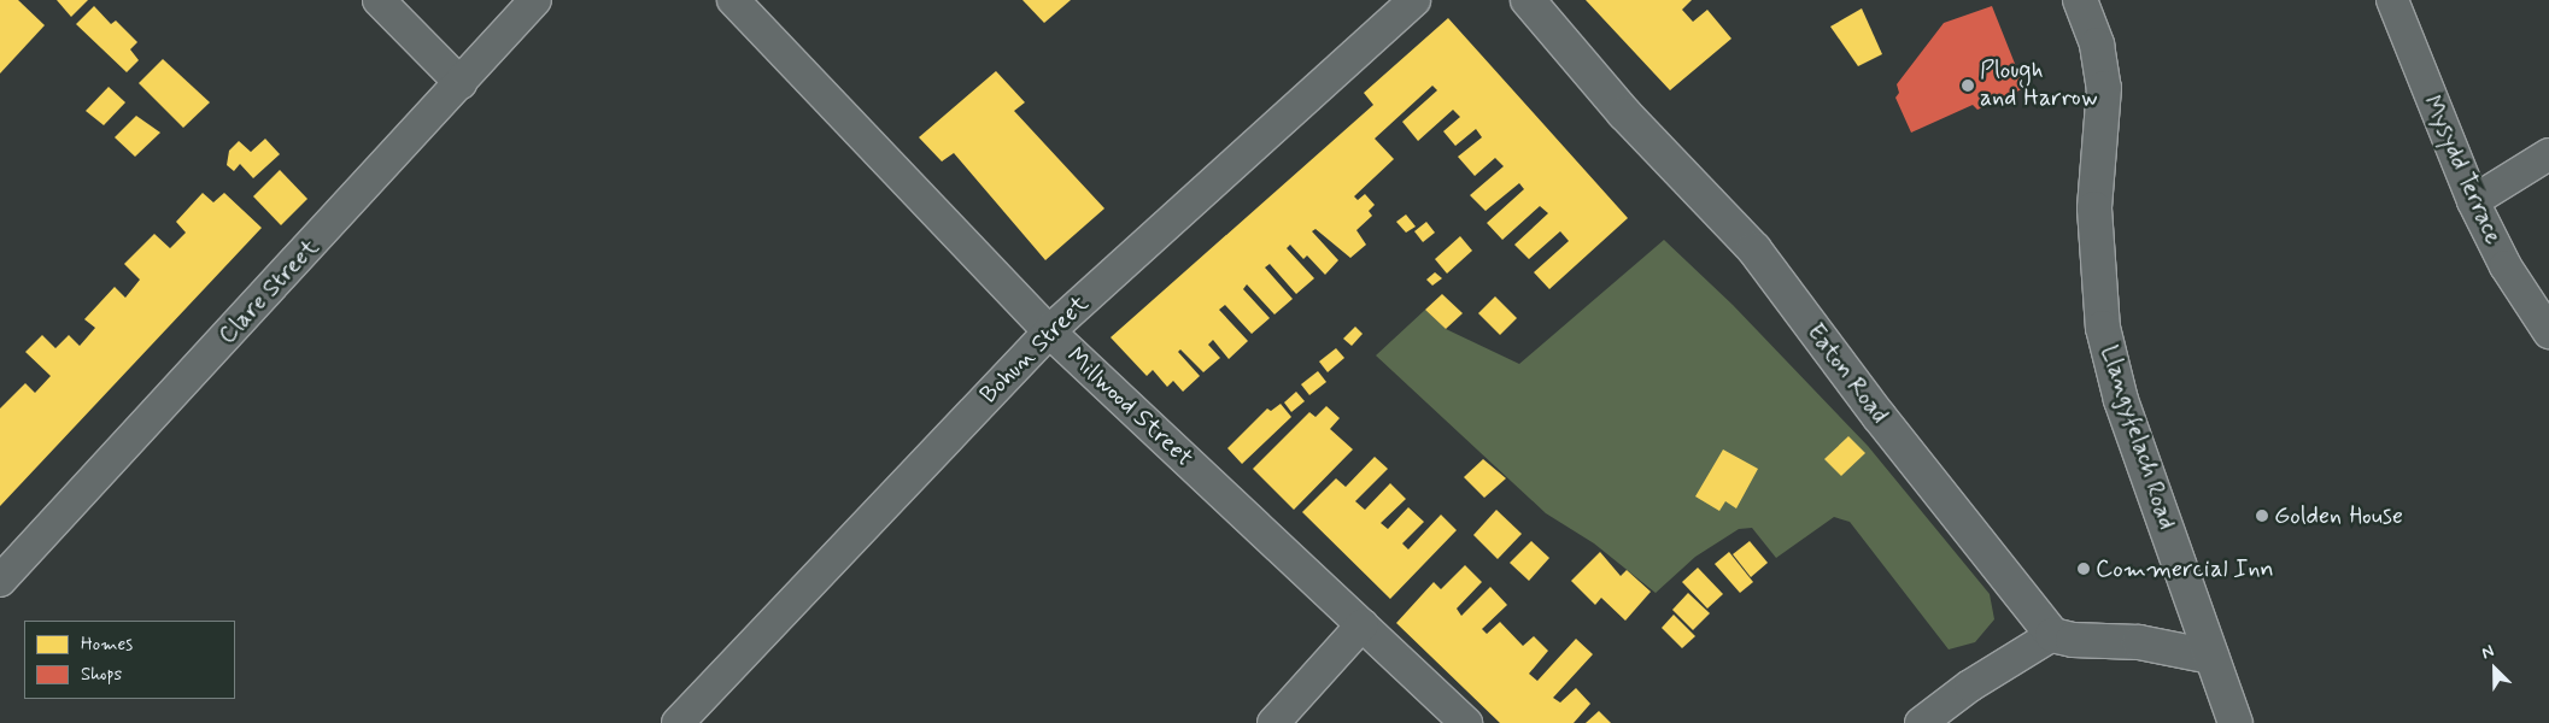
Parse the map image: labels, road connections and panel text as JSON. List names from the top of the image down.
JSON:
{
  "streets": {
    "street": [
      "Mysydd Terrace",
      "Clare Street",
      "Bohun Street",
      "Eaton Road",
      "Millwood Street",
      "Llangyfelach Road"
    ]
  },
  "crossings": [
    ["Bohun Street", "Millwood Street"]
  ],
  "places": ["Plough and Harrow", "Golden House", "Commercial Inn"],
  "legend": ["Homes", "Shops"],
  "north": "top left"
}
